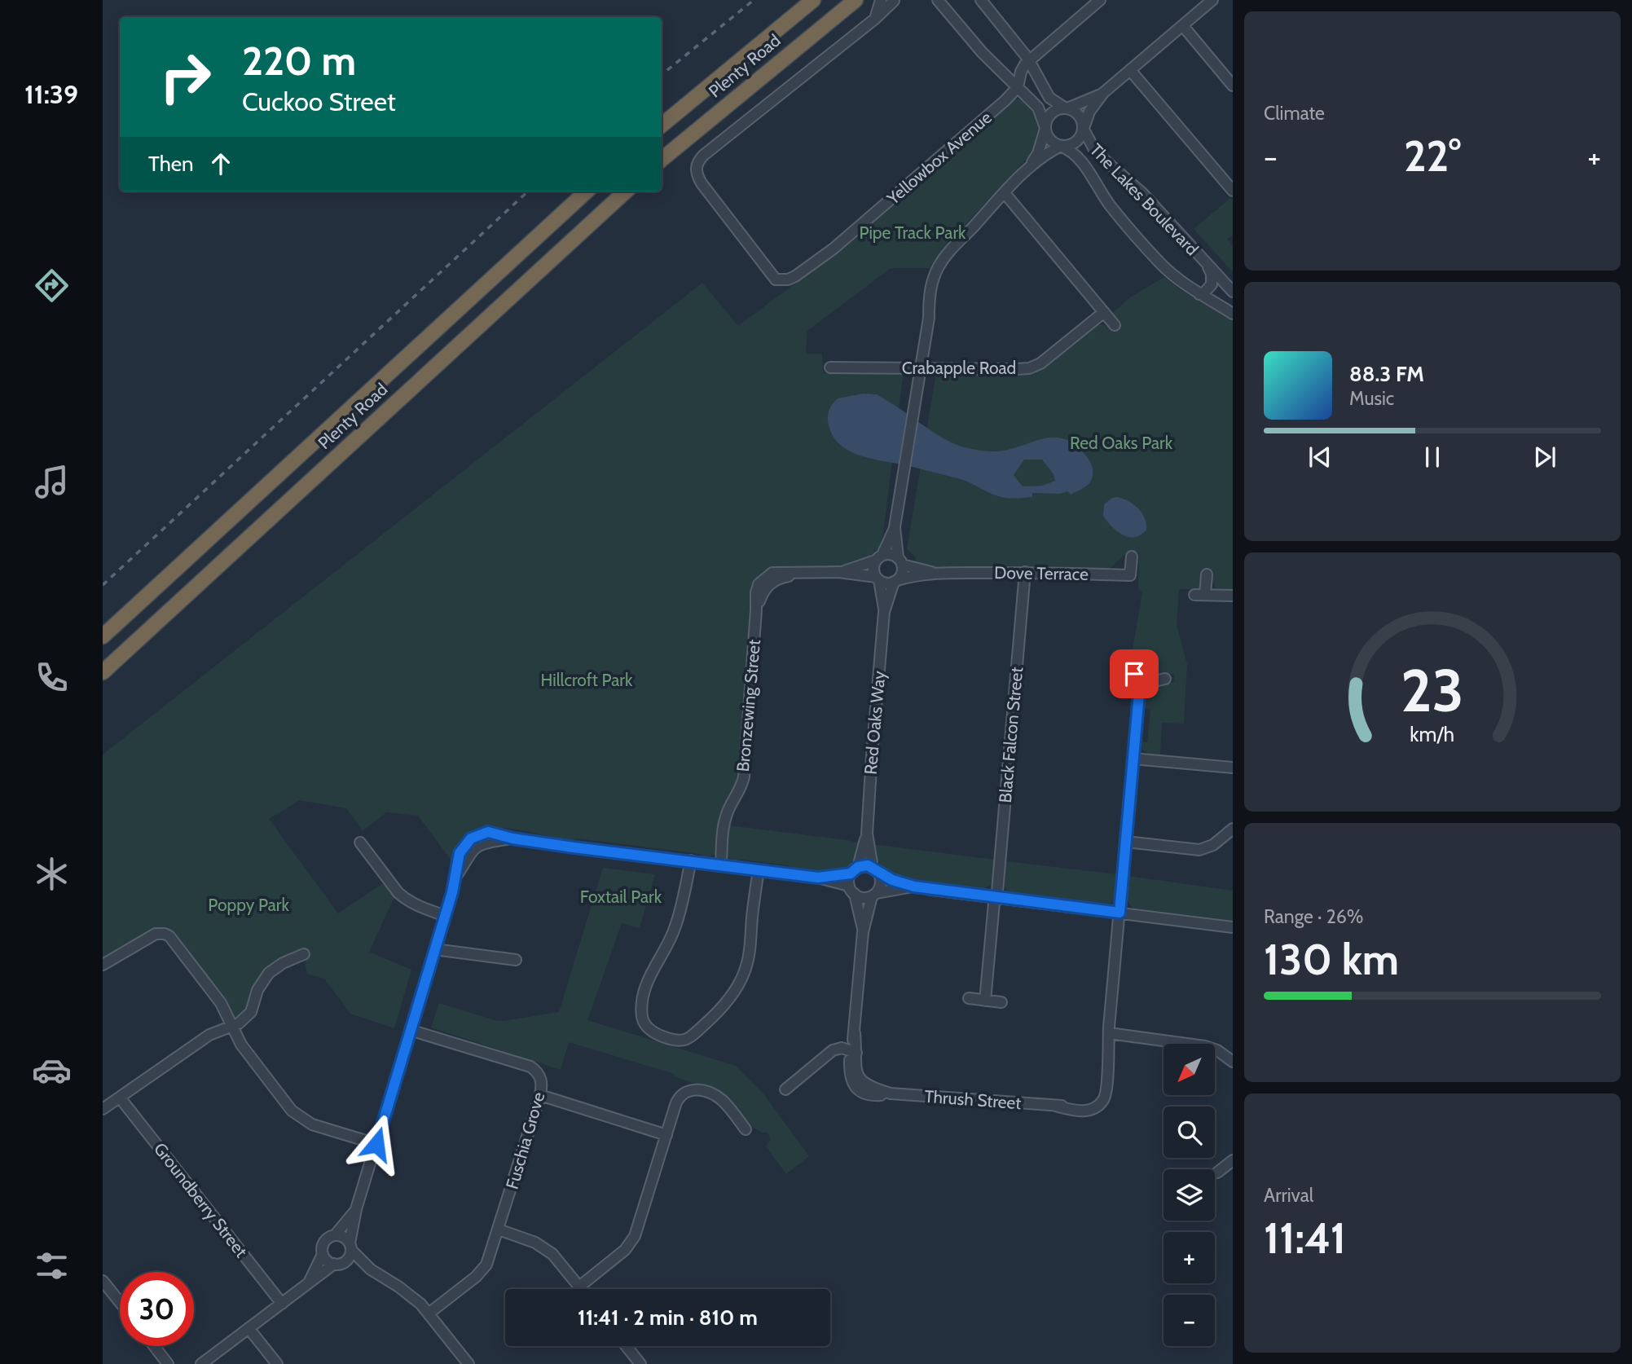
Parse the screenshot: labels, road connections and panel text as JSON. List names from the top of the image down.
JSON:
{
  "streets": {
    "highway": ["Plenty Road"],
    "street": [
      "Yellowbox Avenue",
      "The Lakes Boulevard",
      "Crabapple Road",
      "Dove Terrace",
      "Bronzewing Street",
      "Red Oaks Way",
      "Black Falcon Street",
      "Thrush Street",
      "Fuschia Grove",
      "Groundberry Street"
    ]
  },
  "crossings": [
    ["Dove Terrace", "Red Oaks Way"],
    ["Dove Terrace", "Black Falcon Street"]
  ],
  "parks": [
    "Pipe Track Park",
    "Red Oaks Park",
    "Hillcroft Park",
    "Foxtail Park",
    "Poppy Park"
  ],
  "north": "bottom left",
  "page": {
    "tabs": "11:39",
    "tile": [
      "Climate",
      ["Range · 26%", "130 km"],
      ["Arrival", "11:41"]
    ],
    "turn": ["220 m", "Cuckoo Street"],
    "heat": ["−", "22°", "+"],
    "then": "Then",
    "song": ["88.3 FM", "Music"],
    "map_buttons": ["+", "−"],
    "limit": "30",
    "trip": "11:41 · 2 min · 810 m",
    "gauge": ["23", "km/h"]
  }
}
